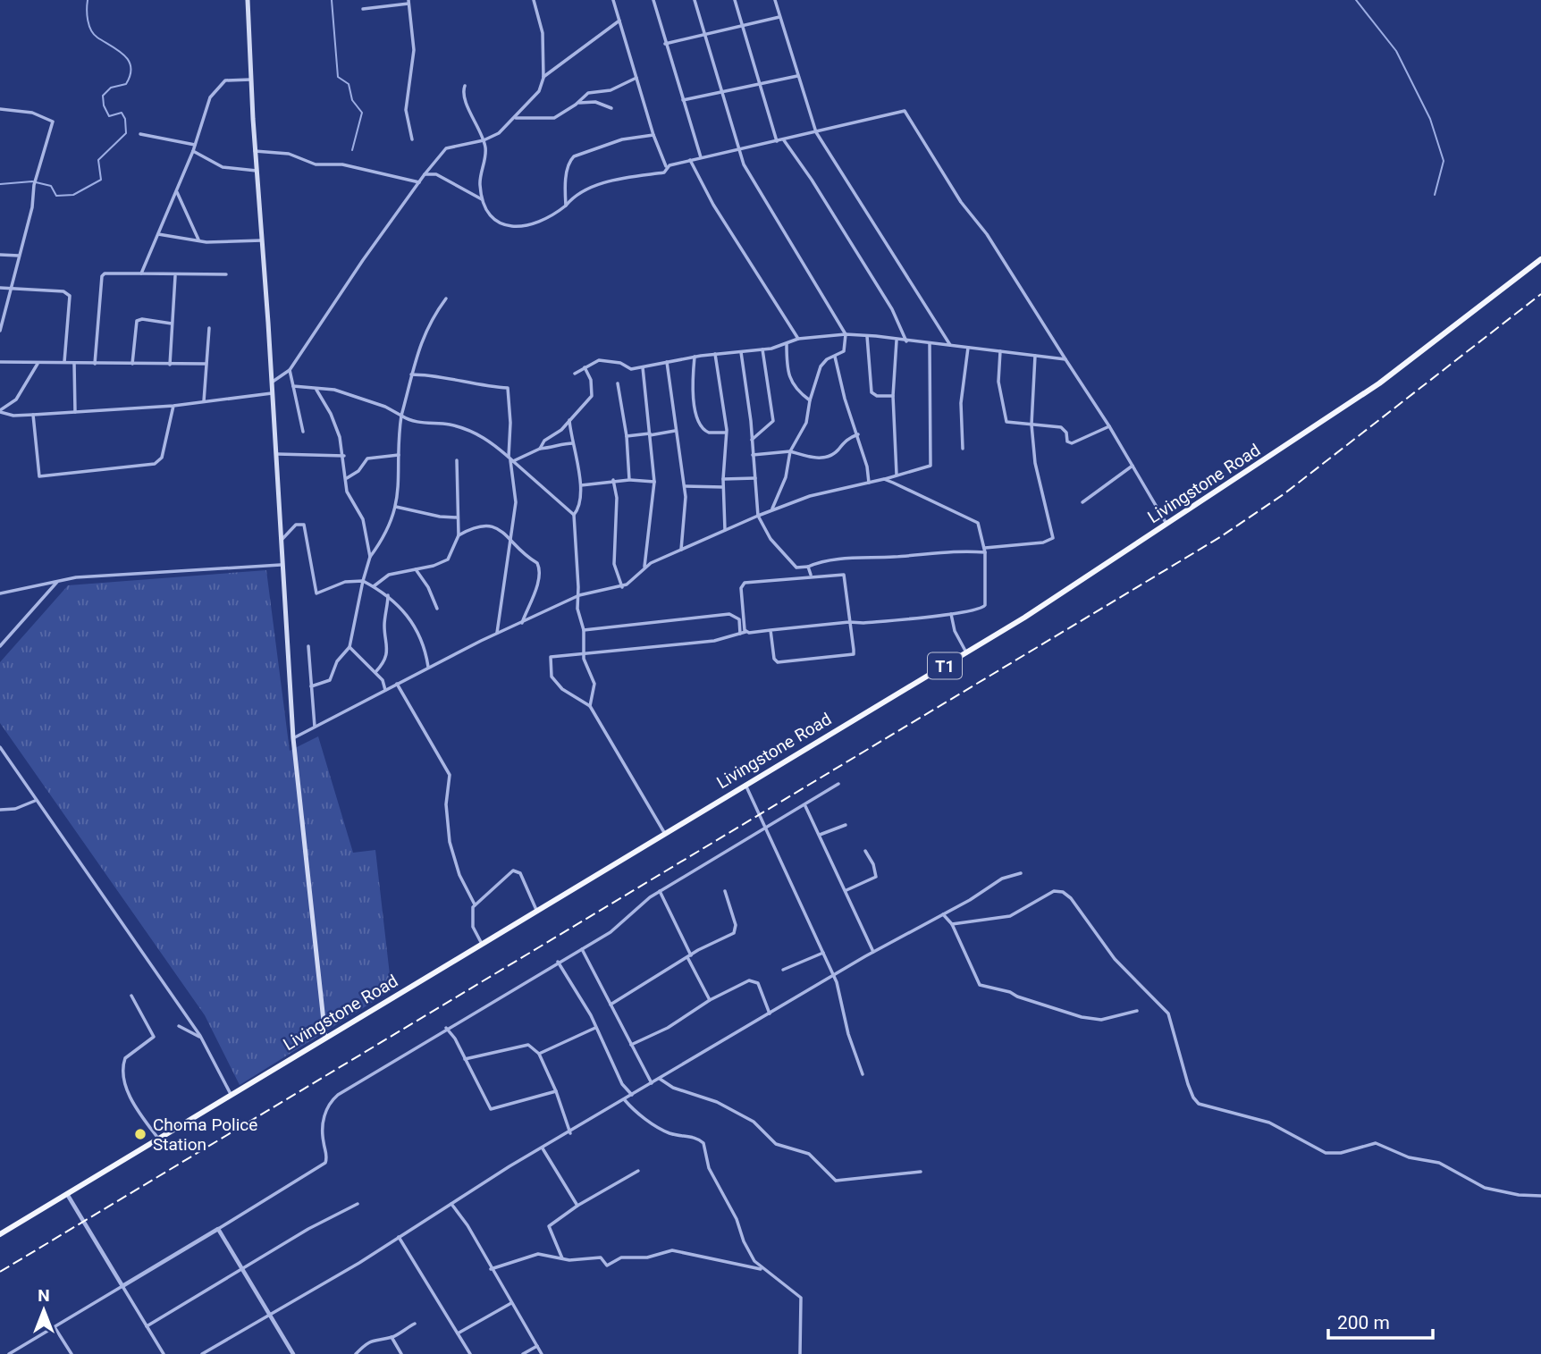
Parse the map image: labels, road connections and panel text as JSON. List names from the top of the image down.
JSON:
{
  "streets": {
    "highway": ["Livingstone Road", "T1"]
  },
  "places": ["Choma Police Station"],
  "scale_bar": "200 m",
  "north": "top"
}
